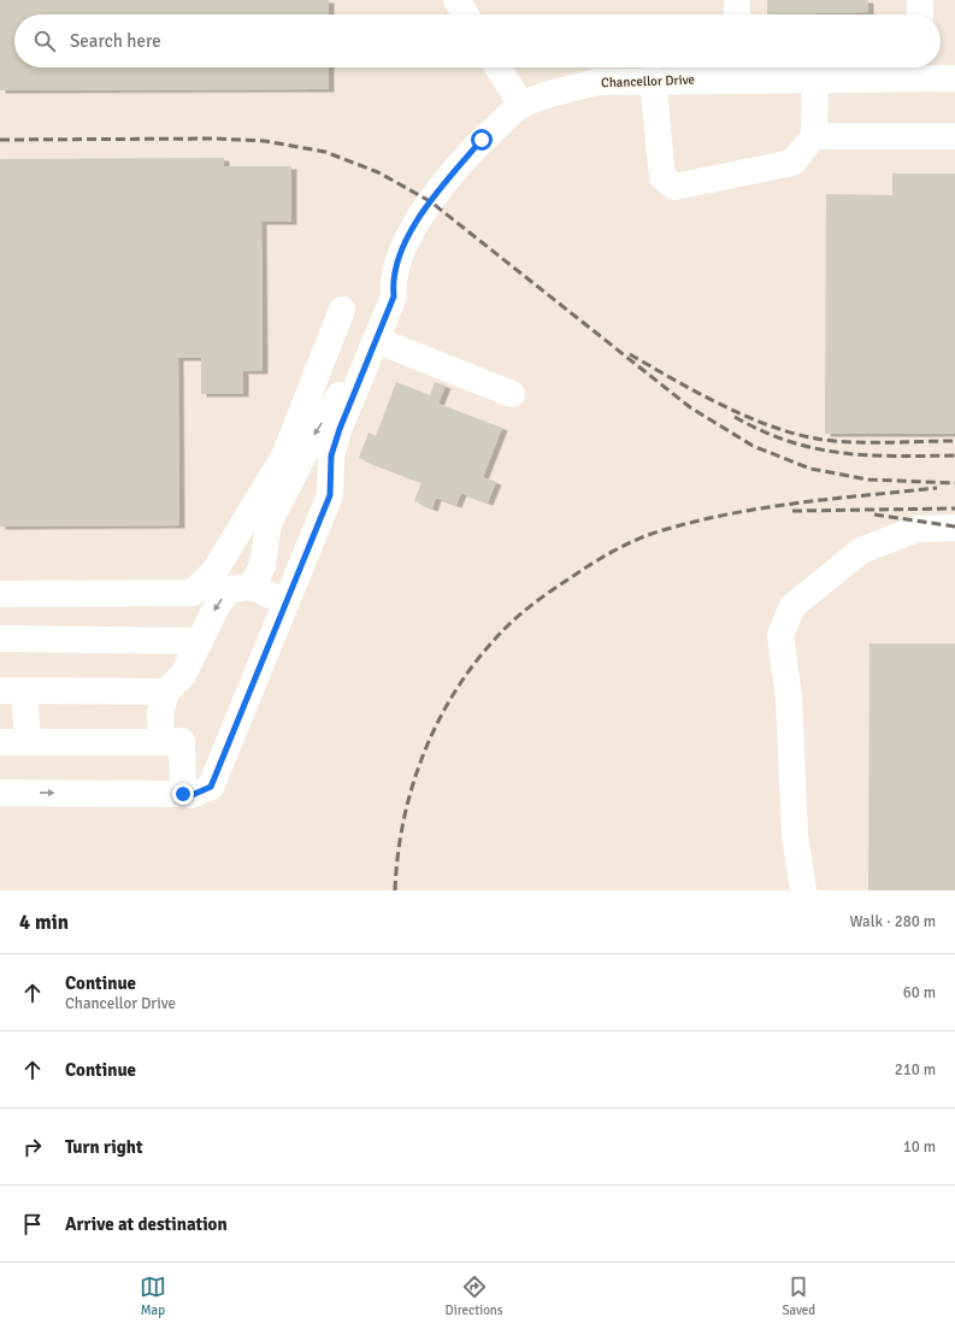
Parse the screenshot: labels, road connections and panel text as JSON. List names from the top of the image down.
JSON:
{
  "streets": {
    "street": ["Chancellor Drive"]
  },
  "page": {
    "search": "Search here",
    "heading": ["4 min", "Walk · 280 m"],
    "list": [
      ["Continue", "Chancellor Drive", "60 m"],
      ["Continue", "210 m"],
      ["Turn right", "10 m"],
      "Arrive at destination"
    ],
    "nav": ["Map", "Directions", "Saved"]
  }
}
